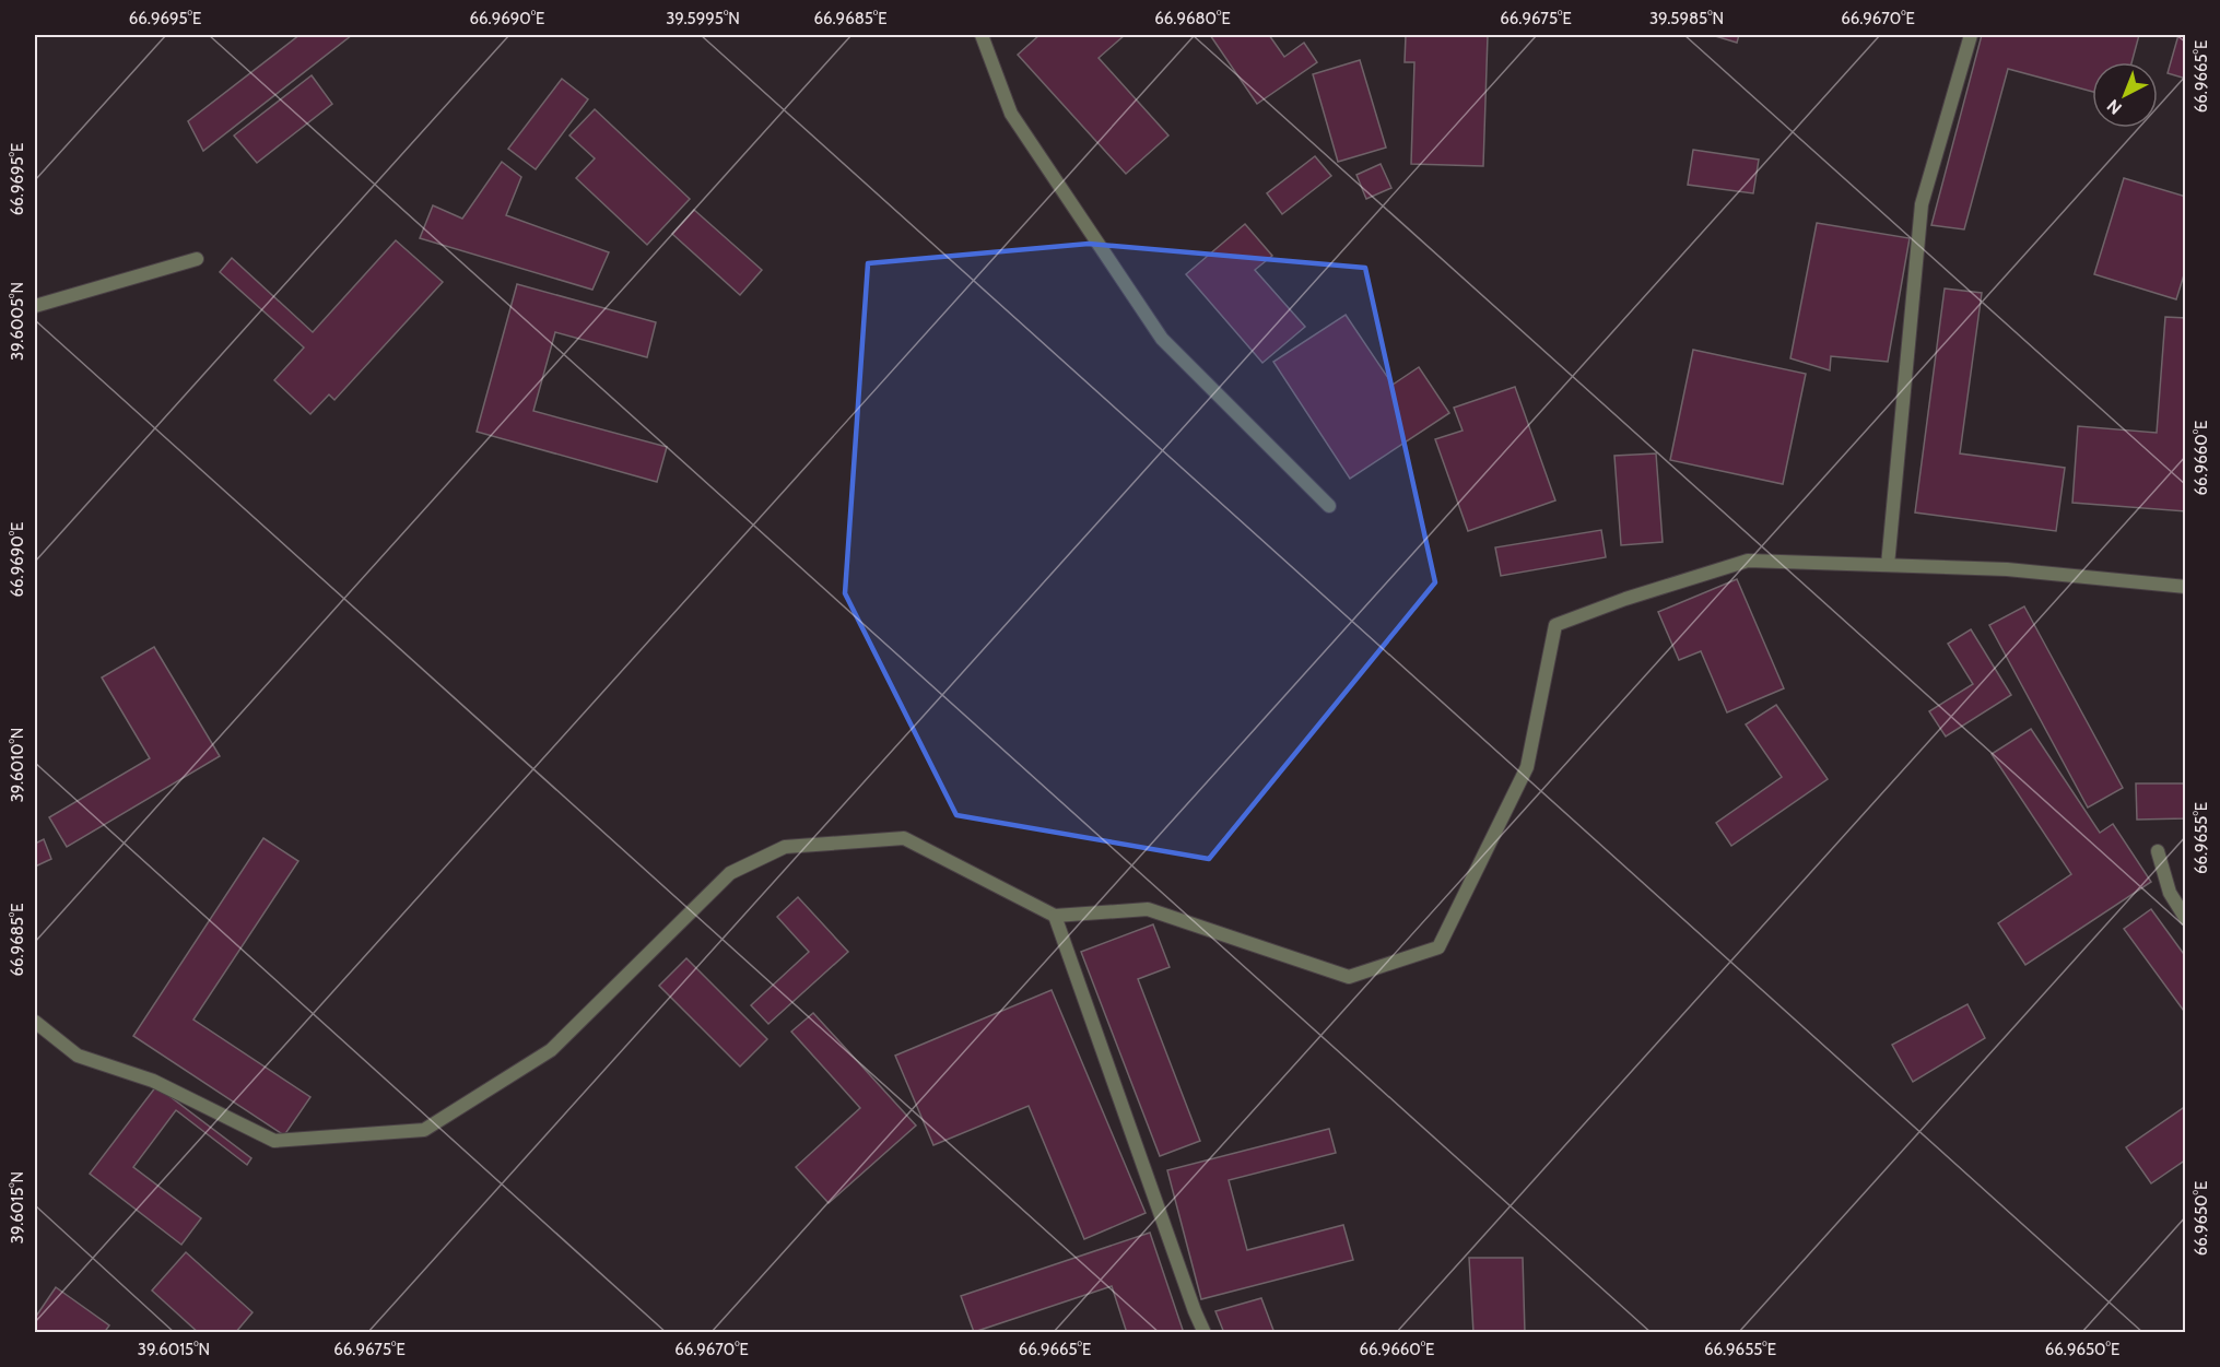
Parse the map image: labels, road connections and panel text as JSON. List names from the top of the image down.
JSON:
{
  "north": "bottom left",
  "coordinates": [
    "66.9695°E",
    "66.9690°E",
    "39.5995°N",
    "66.9685°E",
    "66.9680°E",
    "66.9675°E",
    "39.5985°N",
    "66.9670°E",
    "66.9665°E",
    "39.6005°N",
    "66.9660°E",
    "39.6010°N",
    "66.9655°E",
    "39.6015°N",
    "66.9650°E"
  ]
}
